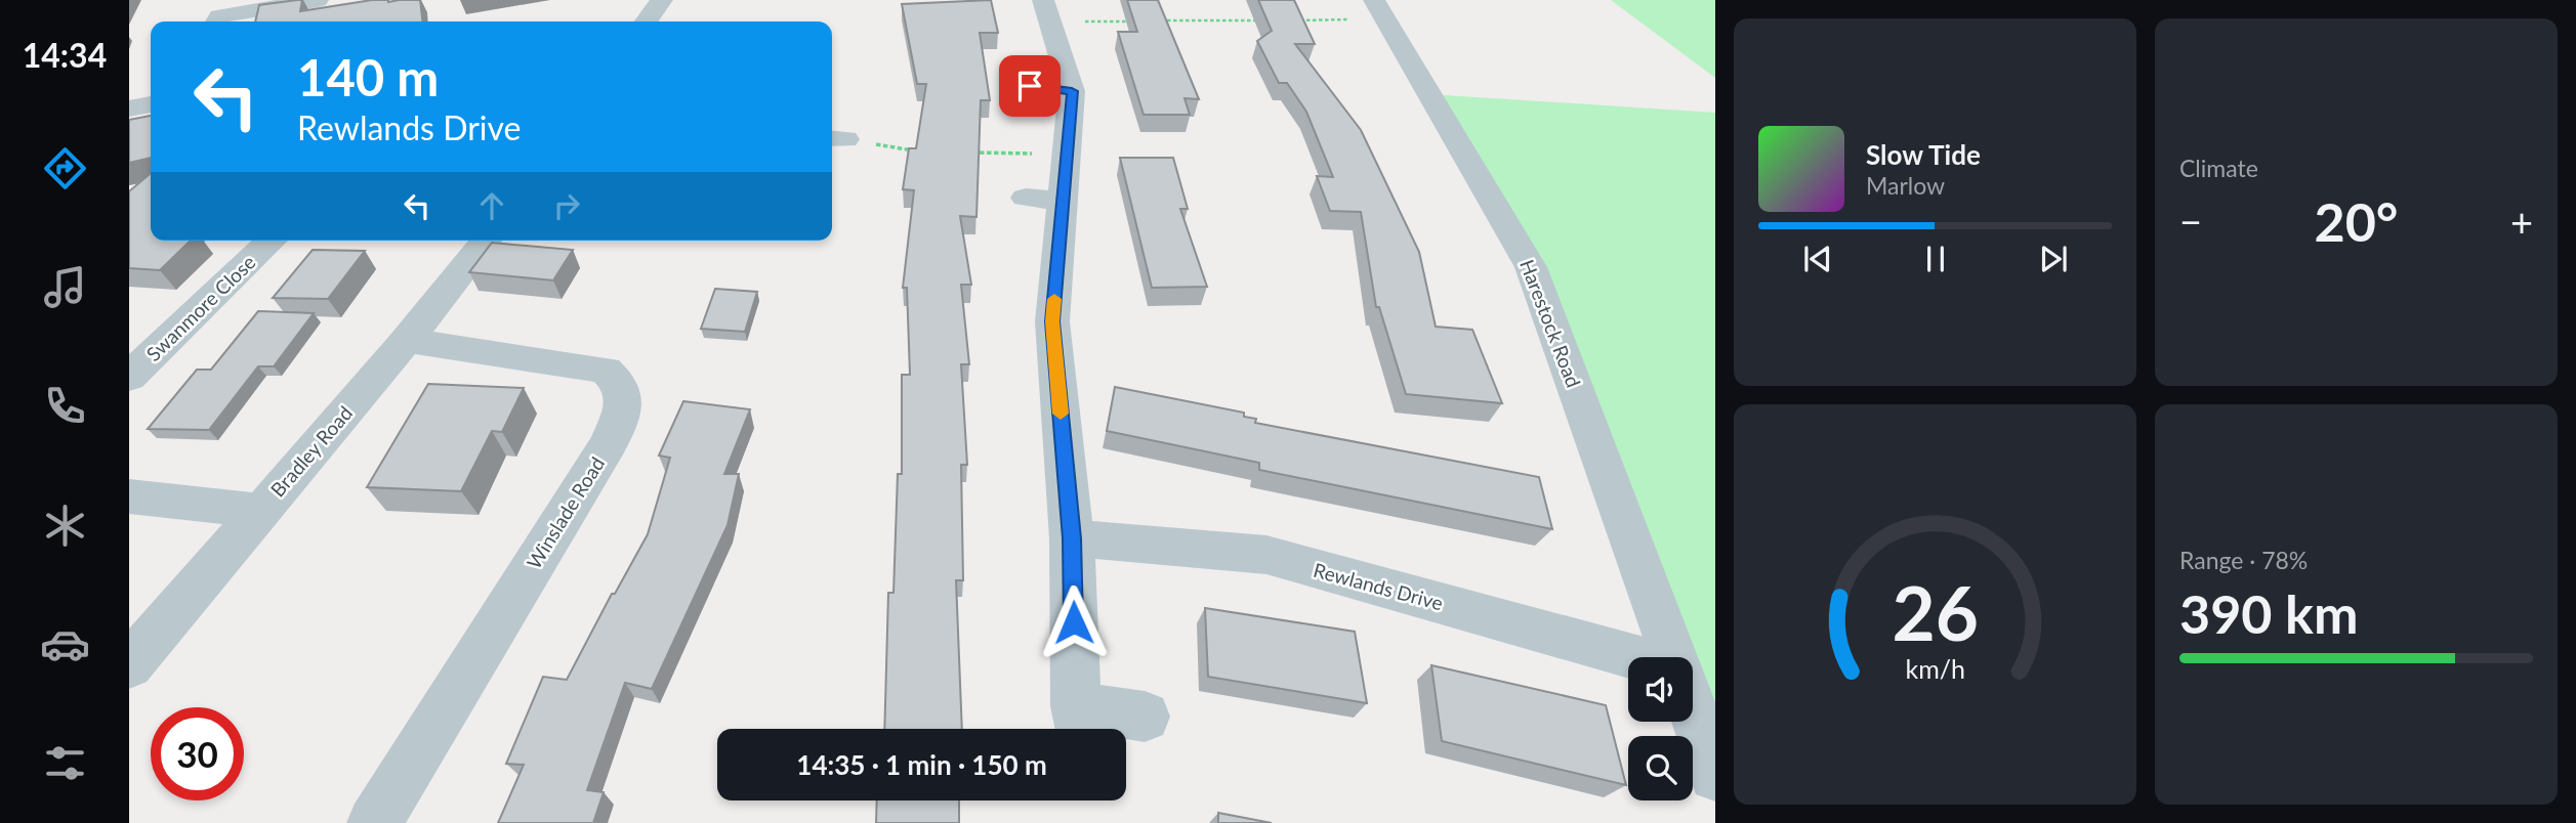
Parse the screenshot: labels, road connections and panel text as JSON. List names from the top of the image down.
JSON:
{
  "streets": {
    "street": [
      "Swanmore Close",
      "Harestock Road",
      "Bradley Road",
      "Winslade Road",
      "Rewlands Drive"
    ]
  },
  "crossings": [
    ["Bradley Road", "Winslade Road"]
  ],
  "page": {
    "tabs": "14:34",
    "tile": [
      "Climate",
      ["Range · 78%", "390 km"]
    ],
    "turn": ["140 m", "Rewlands Drive"],
    "song": ["Slow Tide", "Marlow"],
    "heat": ["−", "20°", "+"],
    "limit": "30",
    "trip": "14:35 · 1 min · 150 m",
    "gauge": ["26", "km/h"]
  }
}
